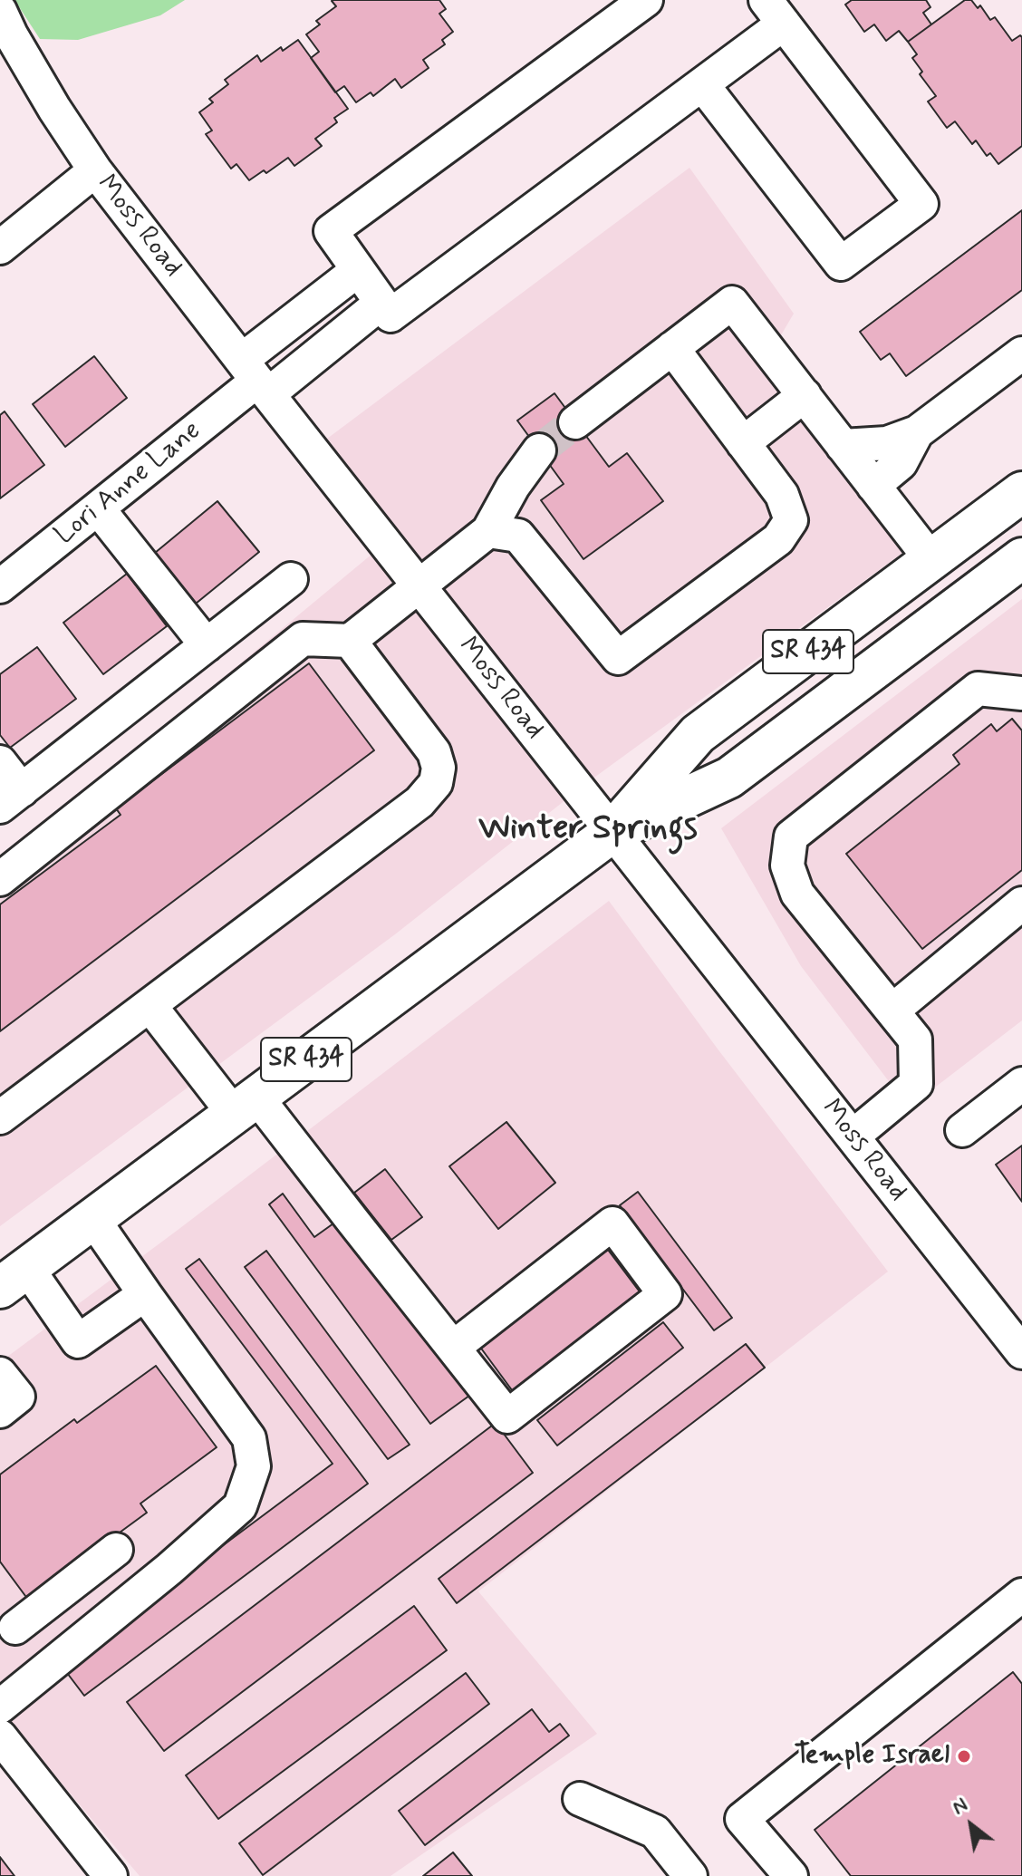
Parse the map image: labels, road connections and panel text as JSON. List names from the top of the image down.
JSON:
{
  "streets": {
    "main road": ["SR 434"],
    "street": ["Moss Road", "Lori Anne Lane"]
  },
  "crossings": [
    ["Moss Road", "Lori Anne Lane"],
    ["Moss Road", "SR 434"]
  ],
  "districts": ["Winter Springs"],
  "places": ["Temple Israel"],
  "north": "top left"
}
